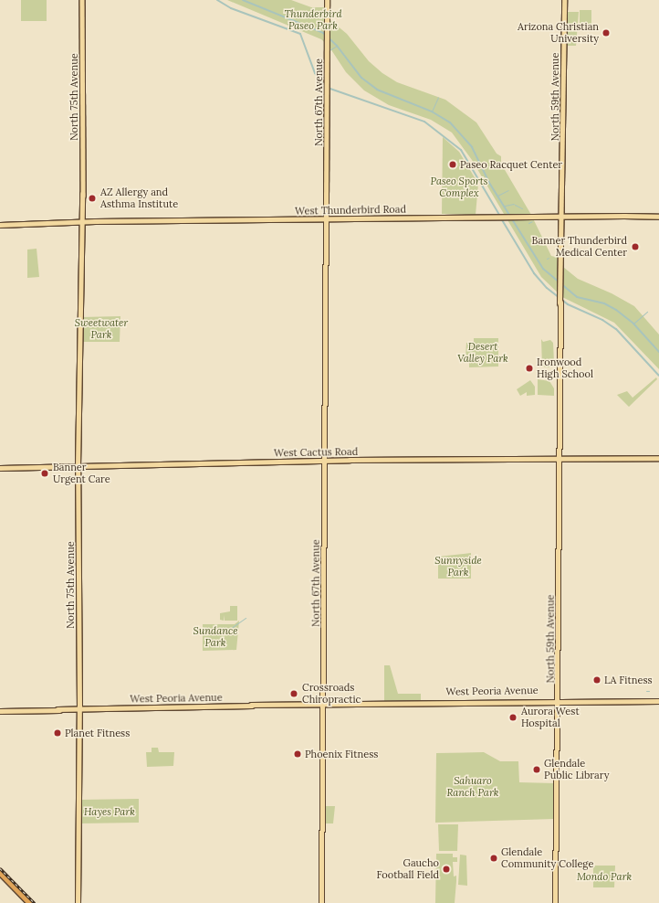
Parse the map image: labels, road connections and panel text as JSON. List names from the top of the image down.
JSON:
{
  "streets": {
    "main road": [
      "North 75th Avenue",
      "North 59th Avenue",
      "North 67th Avenue",
      "West Thunderbird Road",
      "West Cactus Road",
      "West Peoria Avenue"
    ]
  },
  "crossings": [
    ["North 75th Avenue", "West Thunderbird Road"],
    ["North 75th Avenue", "West Cactus Road"],
    ["North 75th Avenue", "West Peoria Avenue"],
    ["North 59th Avenue", "West Thunderbird Road"],
    ["North 59th Avenue", "West Cactus Road"],
    ["North 59th Avenue", "West Peoria Avenue"],
    ["North 67th Avenue", "West Thunderbird Road"],
    ["North 67th Avenue", "West Cactus Road"],
    ["North 67th Avenue", "West Peoria Avenue"]
  ],
  "parks": [
    "Thunderbird Paseo Park",
    "Paseo Sports Complex",
    "Sweetwater Park",
    "Desert Valley Park",
    "Sunnyside Park",
    "Sundance Park",
    "Sahuaro Ranch Park",
    "Hayes Park",
    "Mondo Park"
  ],
  "places": [
    "Arizona Christian University",
    "Paseo Racquet Center",
    "AZ Allergy and Asthma Institute",
    "Banner Thunderbird Medical Center",
    "Ironwood High School",
    "Banner Urgent Care",
    "LA Fitness",
    "Crossroads Chiropractic",
    "Aurora West Hospital",
    "Planet Fitness",
    "Phoenix Fitness",
    "Glendale Public Library",
    "Glendale Community College",
    "Gaucho Football Field"
  ]
}
